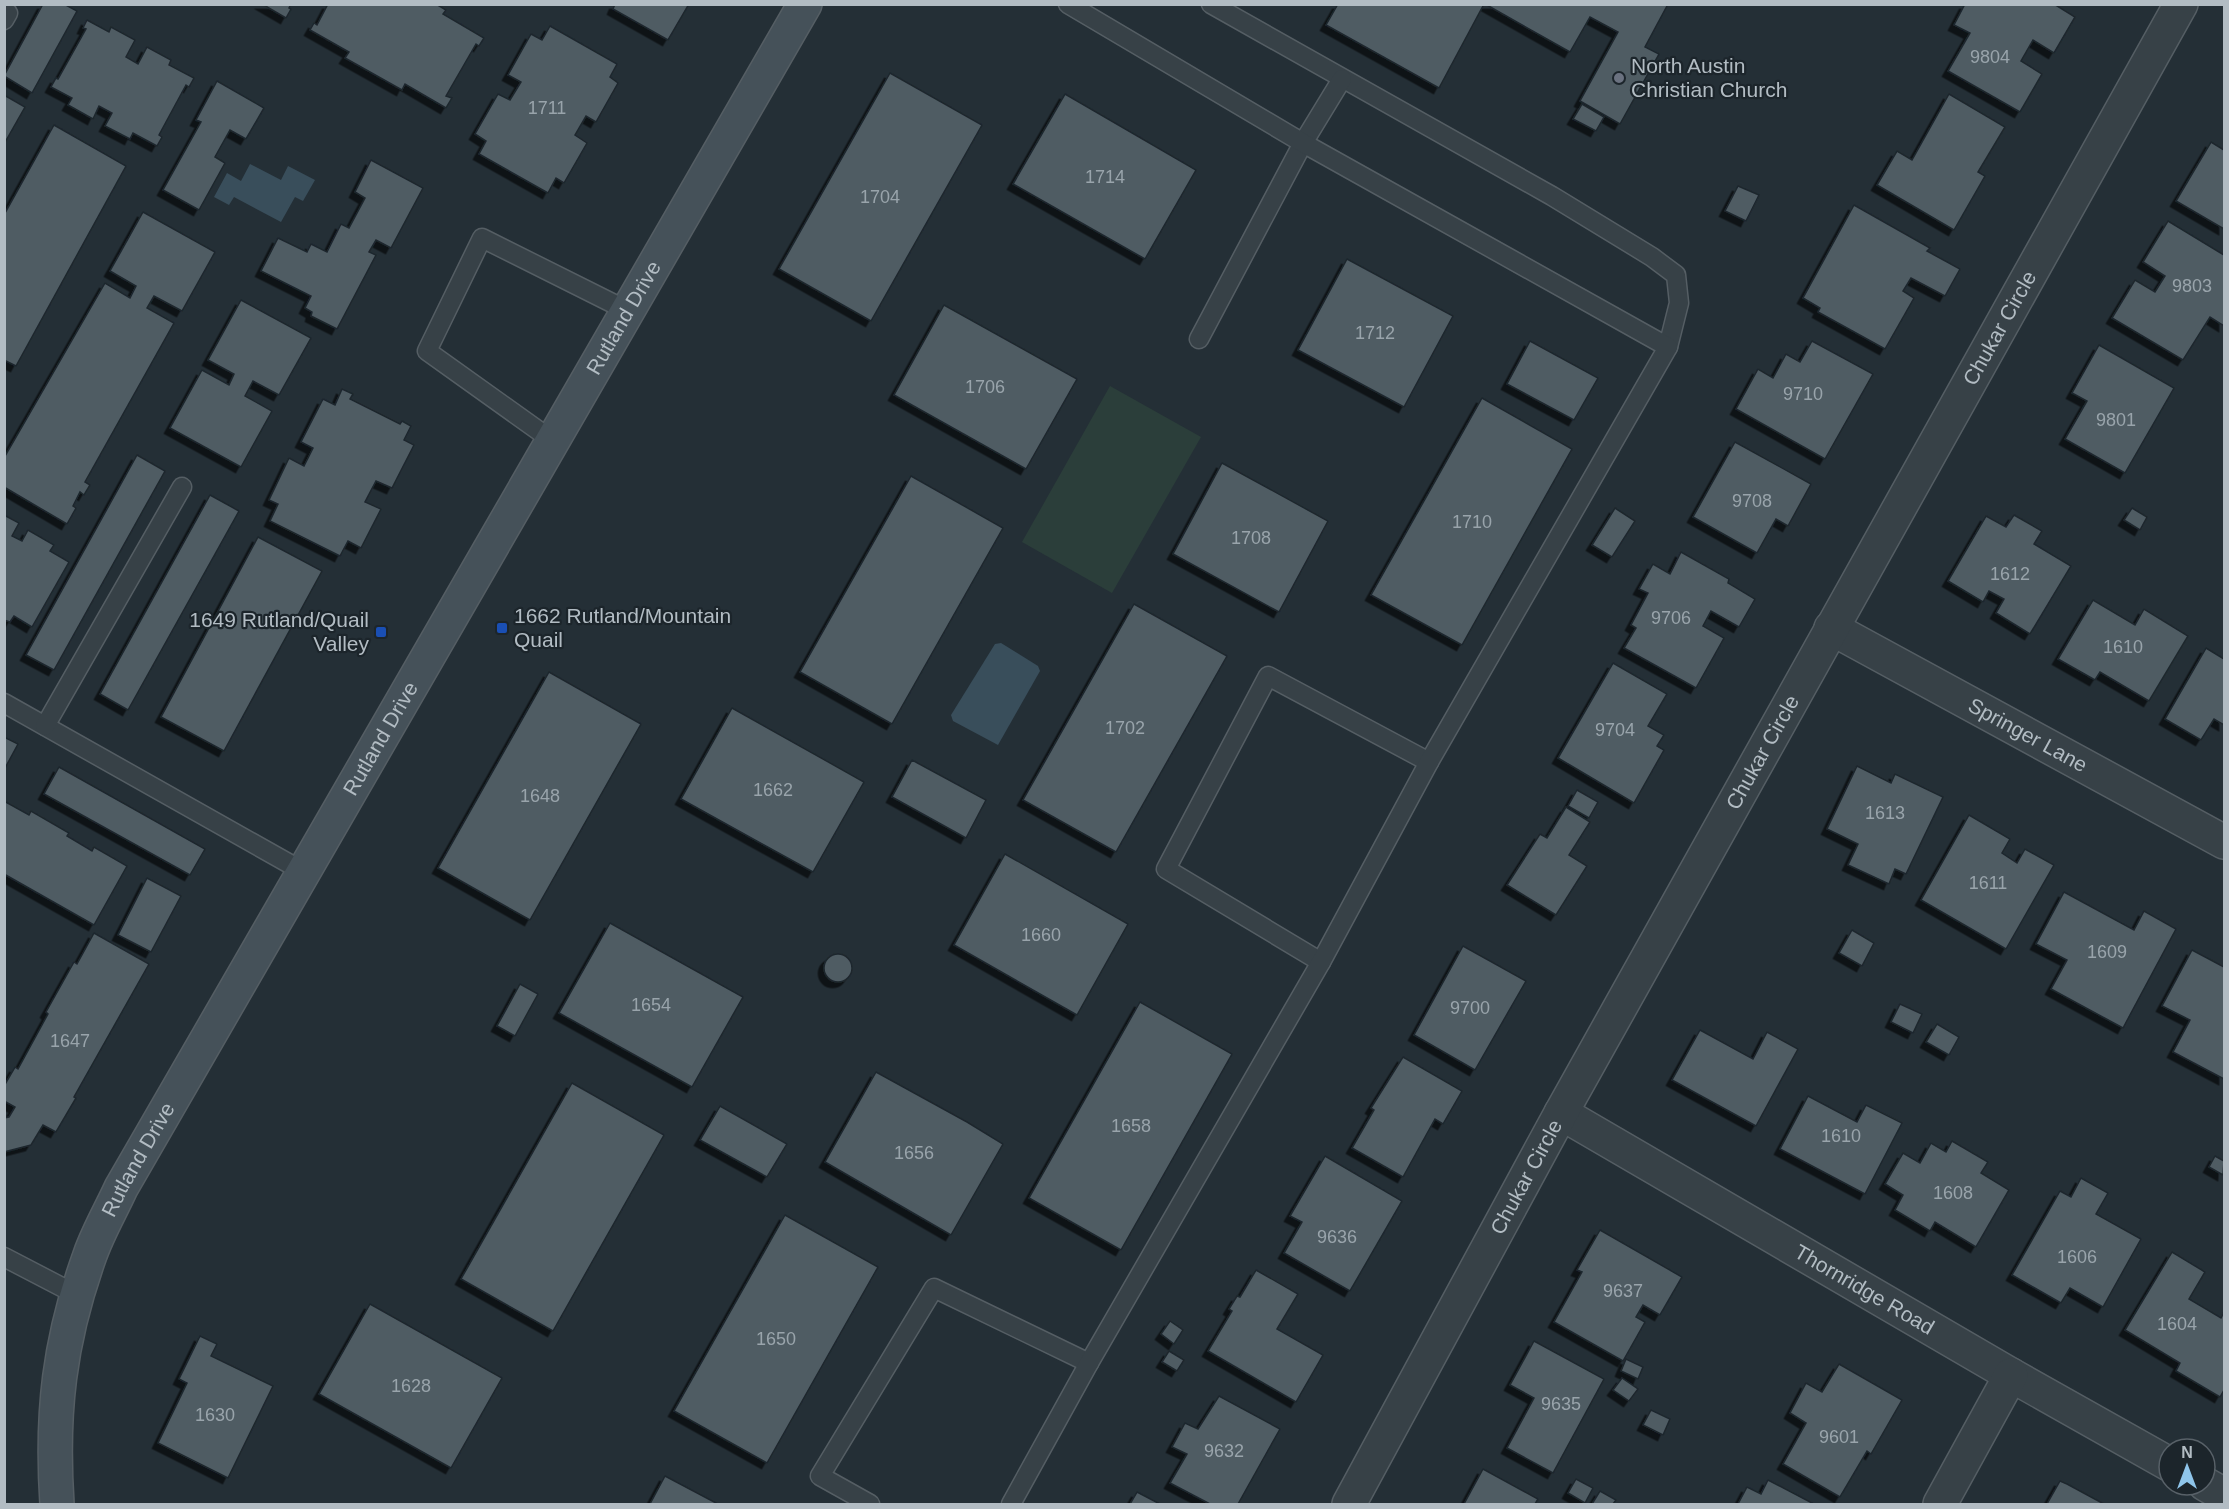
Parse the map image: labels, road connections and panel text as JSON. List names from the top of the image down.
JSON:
{
  "streets": {
    "street": [
      "Rutland Drive",
      "Chukar Circle",
      "Springer Lane",
      "Thornridge Road"
    ]
  },
  "crossings": [
    ["Chukar Circle", "Springer Lane"],
    ["Chukar Circle", "Thornridge Road"]
  ],
  "places": {
    "other": ["North Austin Christian Church"],
    "transit": ["1662 Rutland/Mountain Quail", "1649 Rutland/Quail Valley"]
  },
  "house_numbers": [
    "9804",
    "1711",
    "1714",
    "1704",
    "9803",
    "1712",
    "1706",
    "9710",
    "9801",
    "9708",
    "1710",
    "1708",
    "1612",
    "9706",
    "1610",
    "1702",
    "9704",
    "1662",
    "1648",
    "1613",
    "1611",
    "1660",
    "1609",
    "1654",
    "9700",
    "1647",
    "1658",
    "1610",
    "1656",
    "1608",
    "9636",
    "1606",
    "9637",
    "1604",
    "1650",
    "1628",
    "9635",
    "1630",
    "9601",
    "9632"
  ],
  "north": "top"
}
